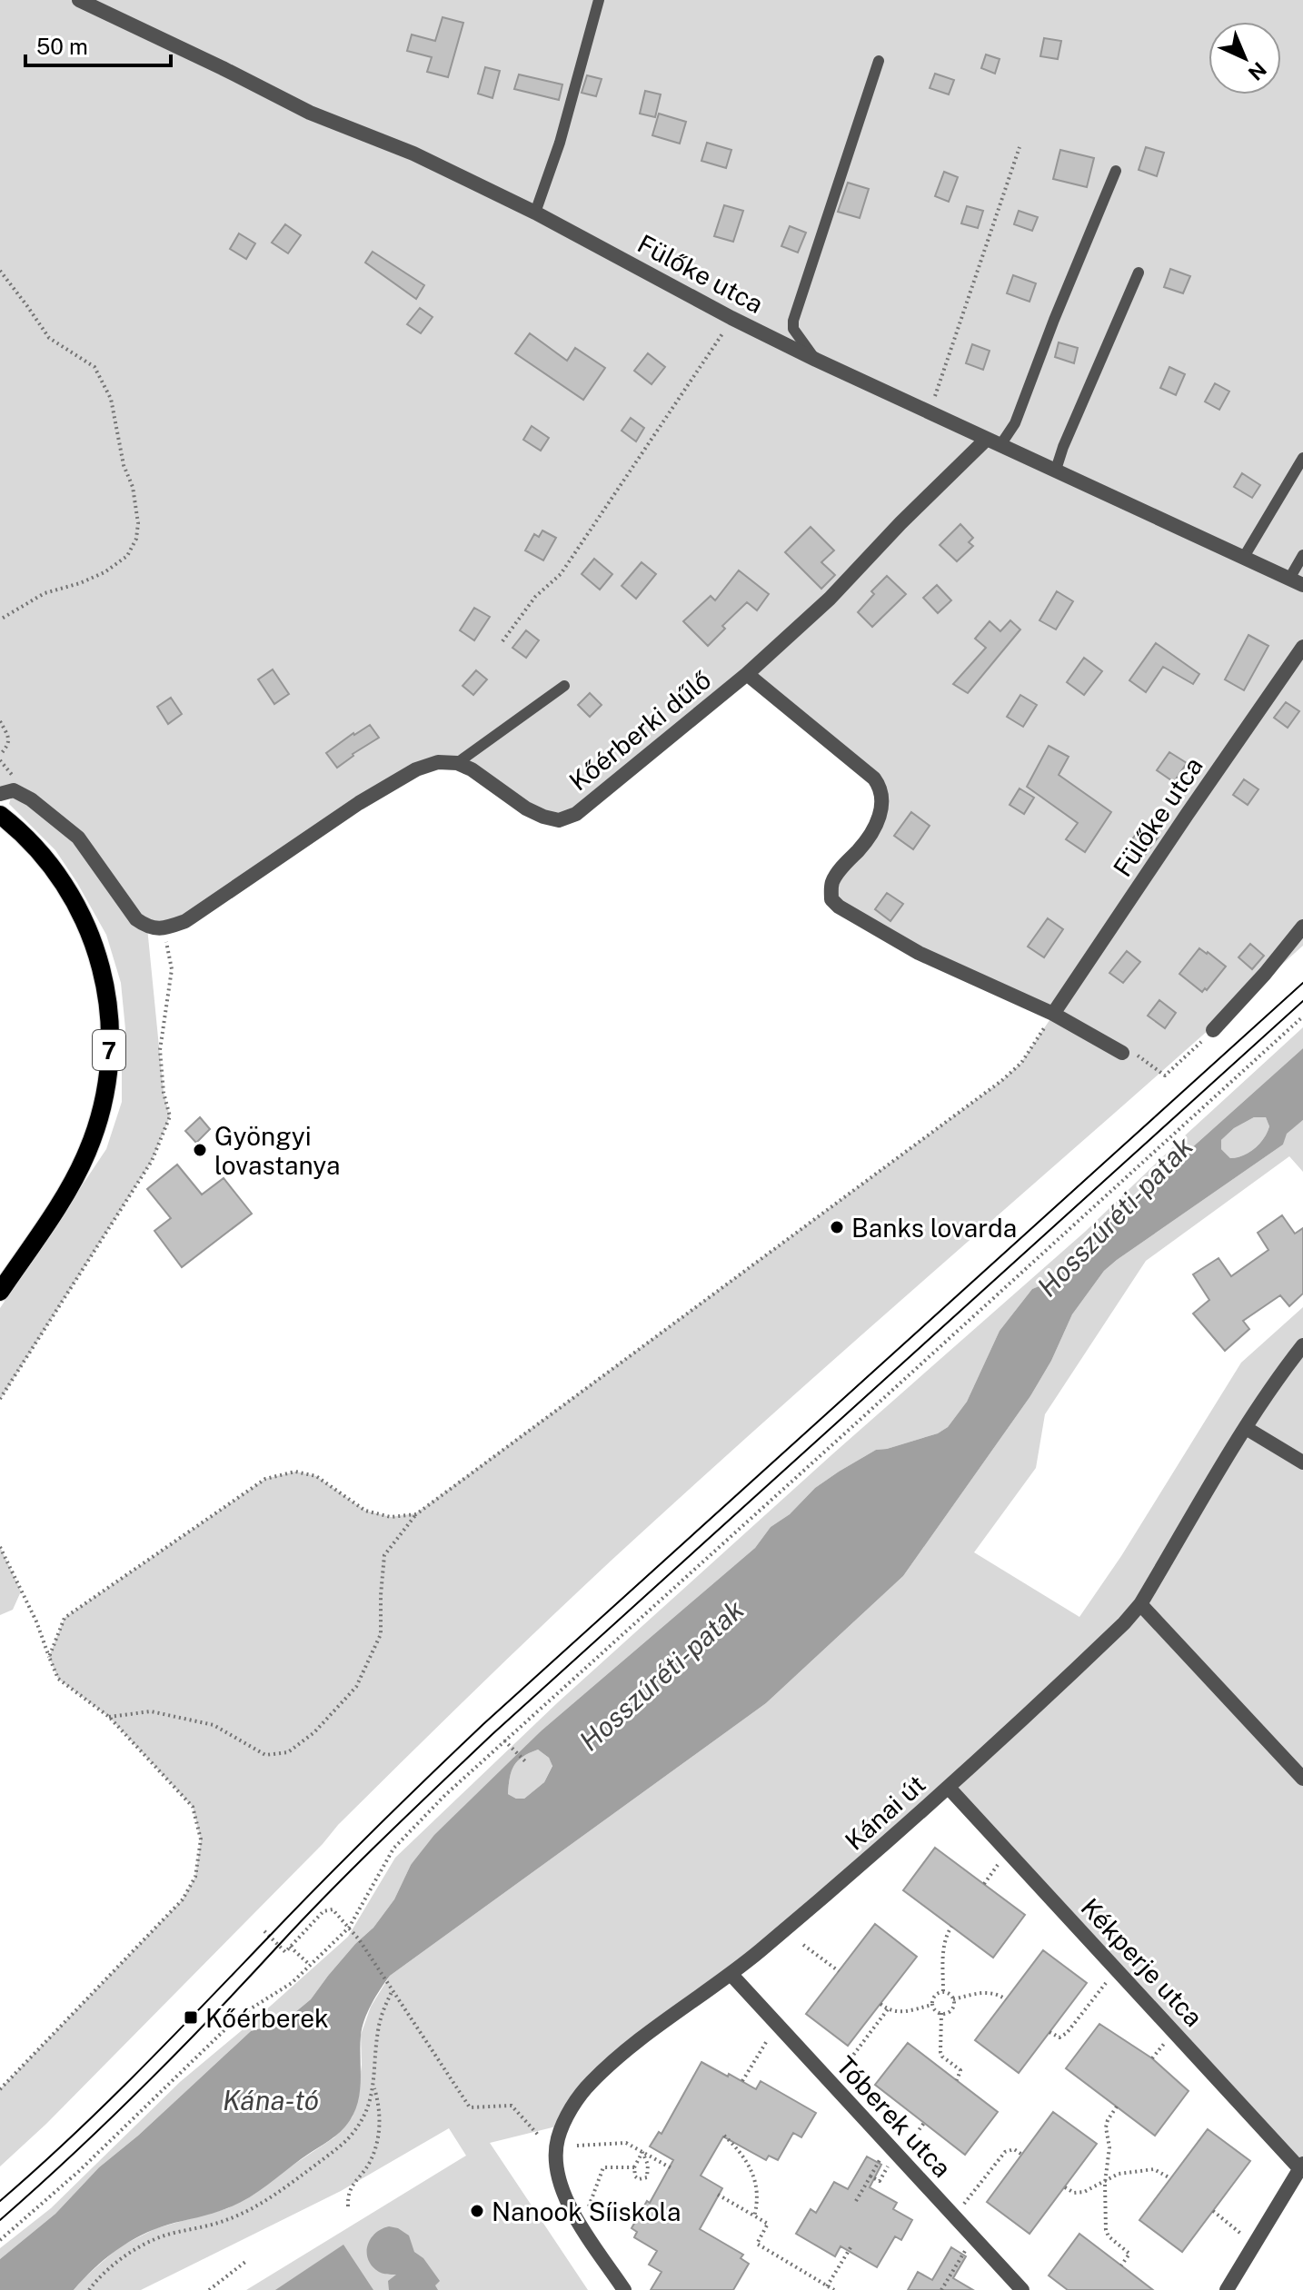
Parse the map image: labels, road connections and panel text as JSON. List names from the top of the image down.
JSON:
{
  "streets": {
    "main road": ["7"],
    "street": [
      "Fülőke utca",
      "Kőérberki dűlő",
      "Kánai út",
      "Kékperje utca",
      "Tóberek utca"
    ]
  },
  "crossings": [
    ["Fülőke utca", "Kőérberki dűlő"],
    ["Kánai út", "Kékperje utca"],
    ["Kánai út", "Tóberek utca"]
  ],
  "water": ["Hosszúréti-patak", "Kána-tó"],
  "places": {
    "other": ["Gyöngyi lovastanya", "Banks lovarda", "Nanook Síiskola"],
    "transit": ["Kőérberek"]
  },
  "scale_bar": "50 m",
  "north": "bottom right"
}
